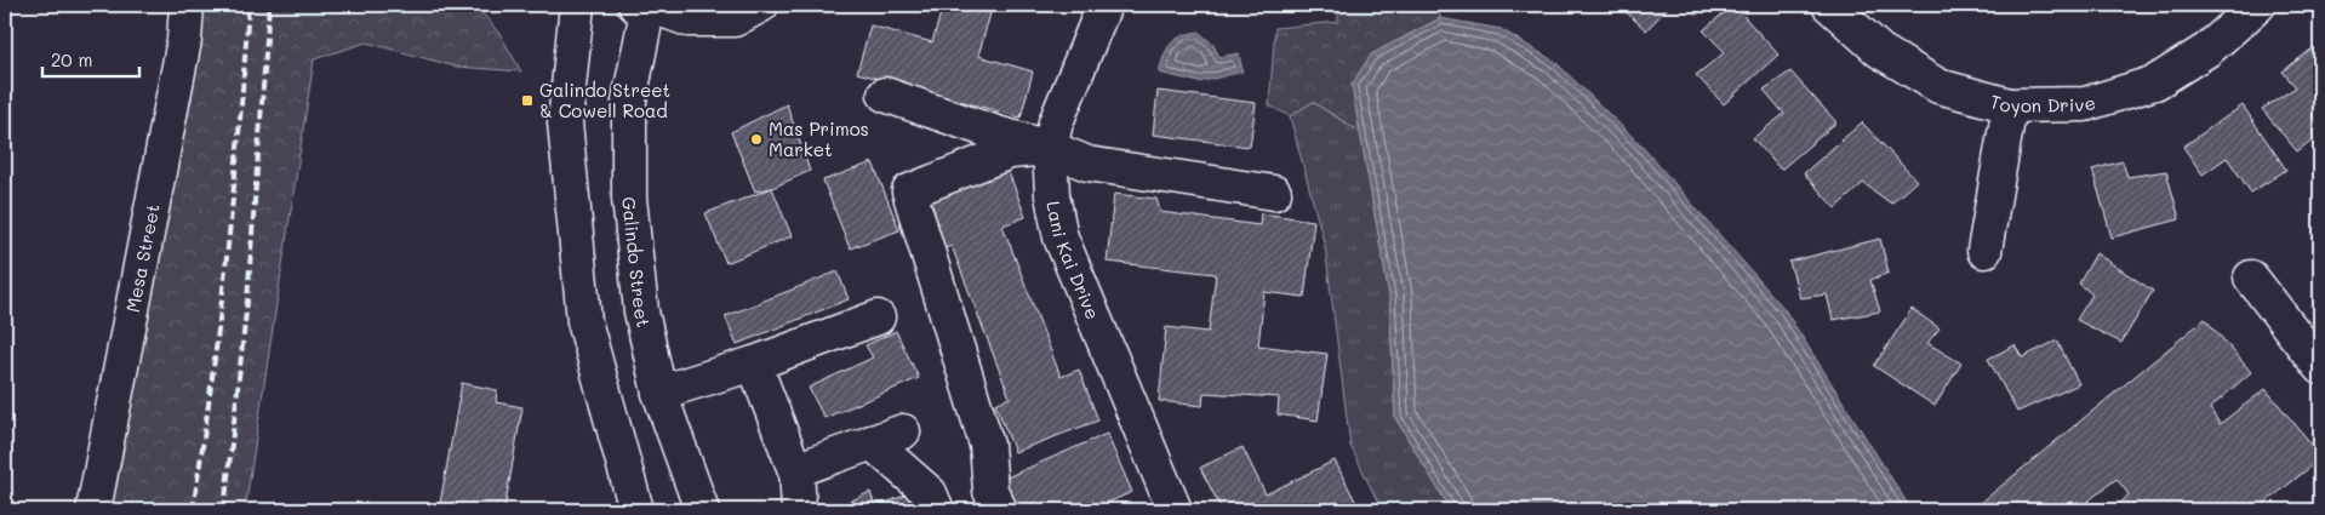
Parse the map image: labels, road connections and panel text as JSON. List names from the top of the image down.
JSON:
{
  "streets": {
    "street": [
      "Toyon Drive",
      "Mesa Street",
      "Lani Kai Drive",
      "Galindo Street"
    ]
  },
  "places": {
    "transit": ["Galindo Street & Cowell Road"],
    "other": ["Mas Primos Market"]
  },
  "scale_bar": "20 m"
}
